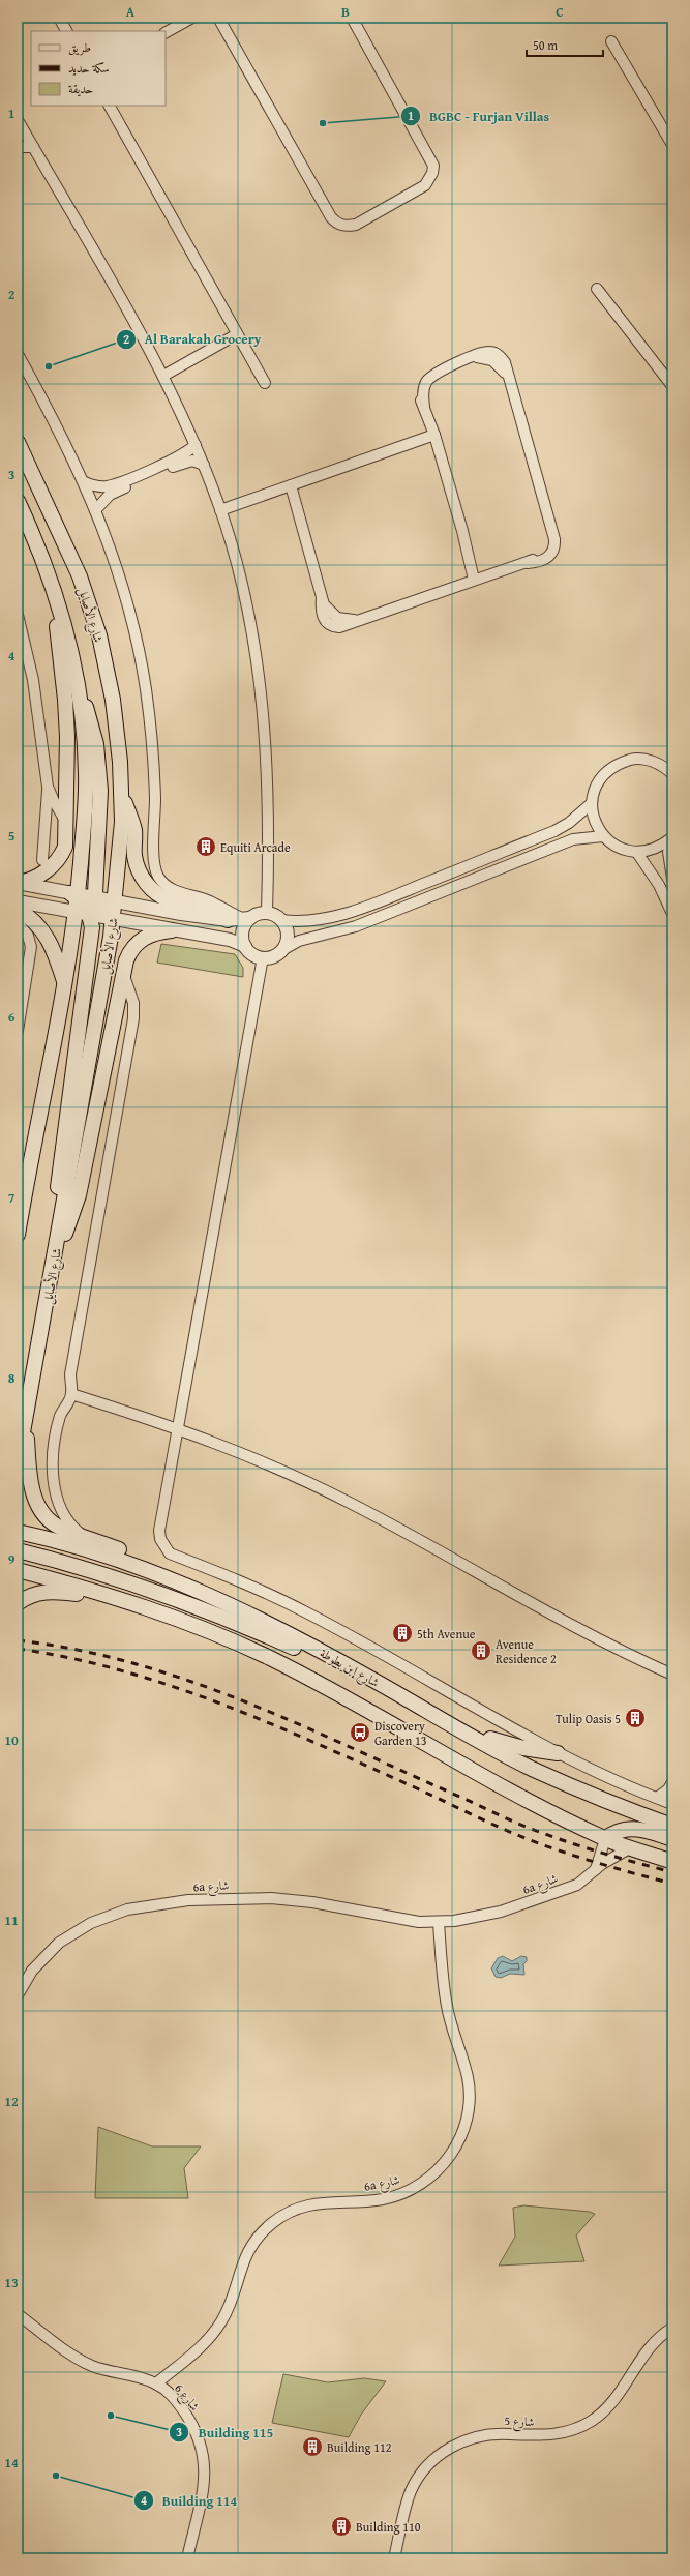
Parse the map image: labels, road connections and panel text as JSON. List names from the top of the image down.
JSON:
{
  "streets": {
    "main road": ["شارع الأصايل", "شارع إبن بطوطة"],
    "street": ["6a شارع", "شارع 6", "شارع 5"]
  },
  "crossings": [
    ["6a شارع", "شارع 6"]
  ],
  "places": {
    "other": [
      "BGBC - Furjan Villas",
      "Al Barakah Grocery",
      "Building 115",
      "Building 114"
    ],
    "building": [
      "Equiti Arcade",
      "5th Avenue",
      "Avenue Residence 2",
      "Tulip Oasis 5",
      "Building 112",
      "Building 110"
    ],
    "bus stop": ["Discovery Garden 13"]
  },
  "legend": ["طريق", "سكة حديد", "حديقة"],
  "scale_bar": "50 m",
  "grid": {
    "columns": ["A", "B", "C"],
    "rows": [
      "1",
      "2",
      "3",
      "4",
      "5",
      "6",
      "7",
      "8",
      "9",
      "10",
      "11",
      "12",
      "13",
      "14"
    ]
  }
}
